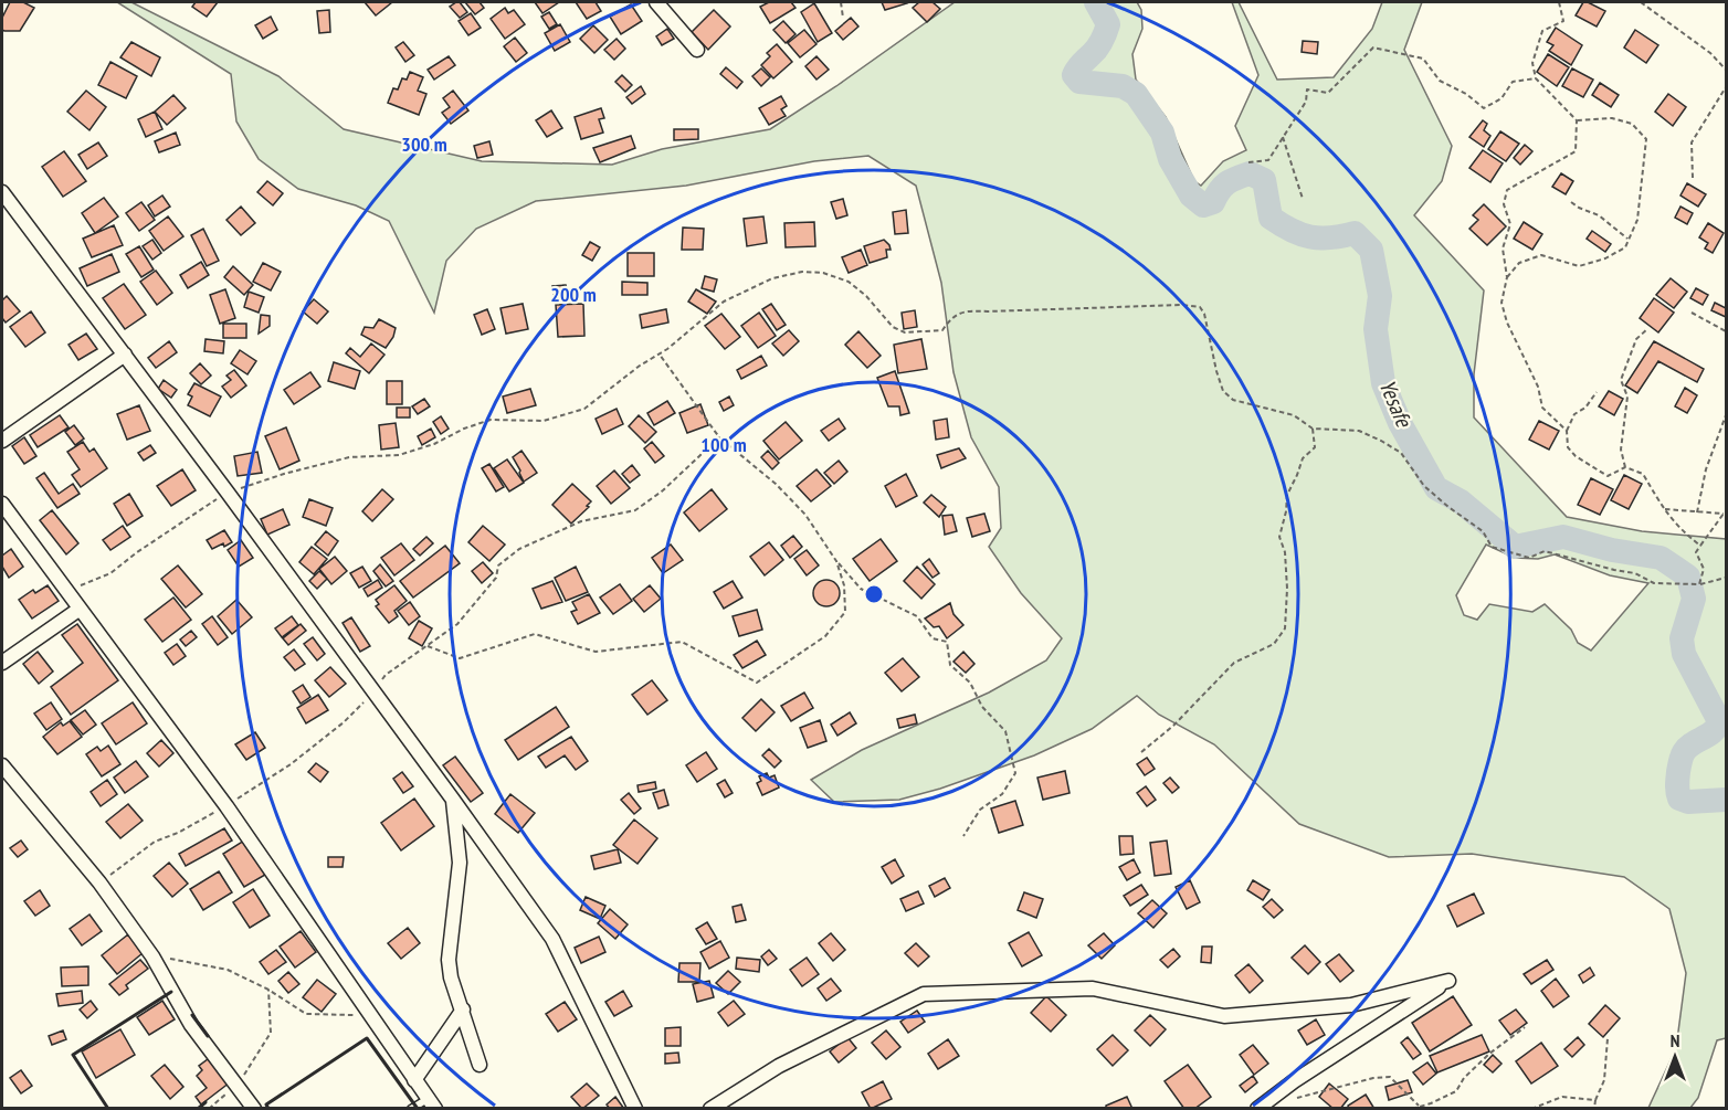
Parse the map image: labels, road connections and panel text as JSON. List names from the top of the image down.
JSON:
{
  "water": ["Yesafe"],
  "north": "top",
  "rings": ["300 m", "200 m", "100 m"]
}
